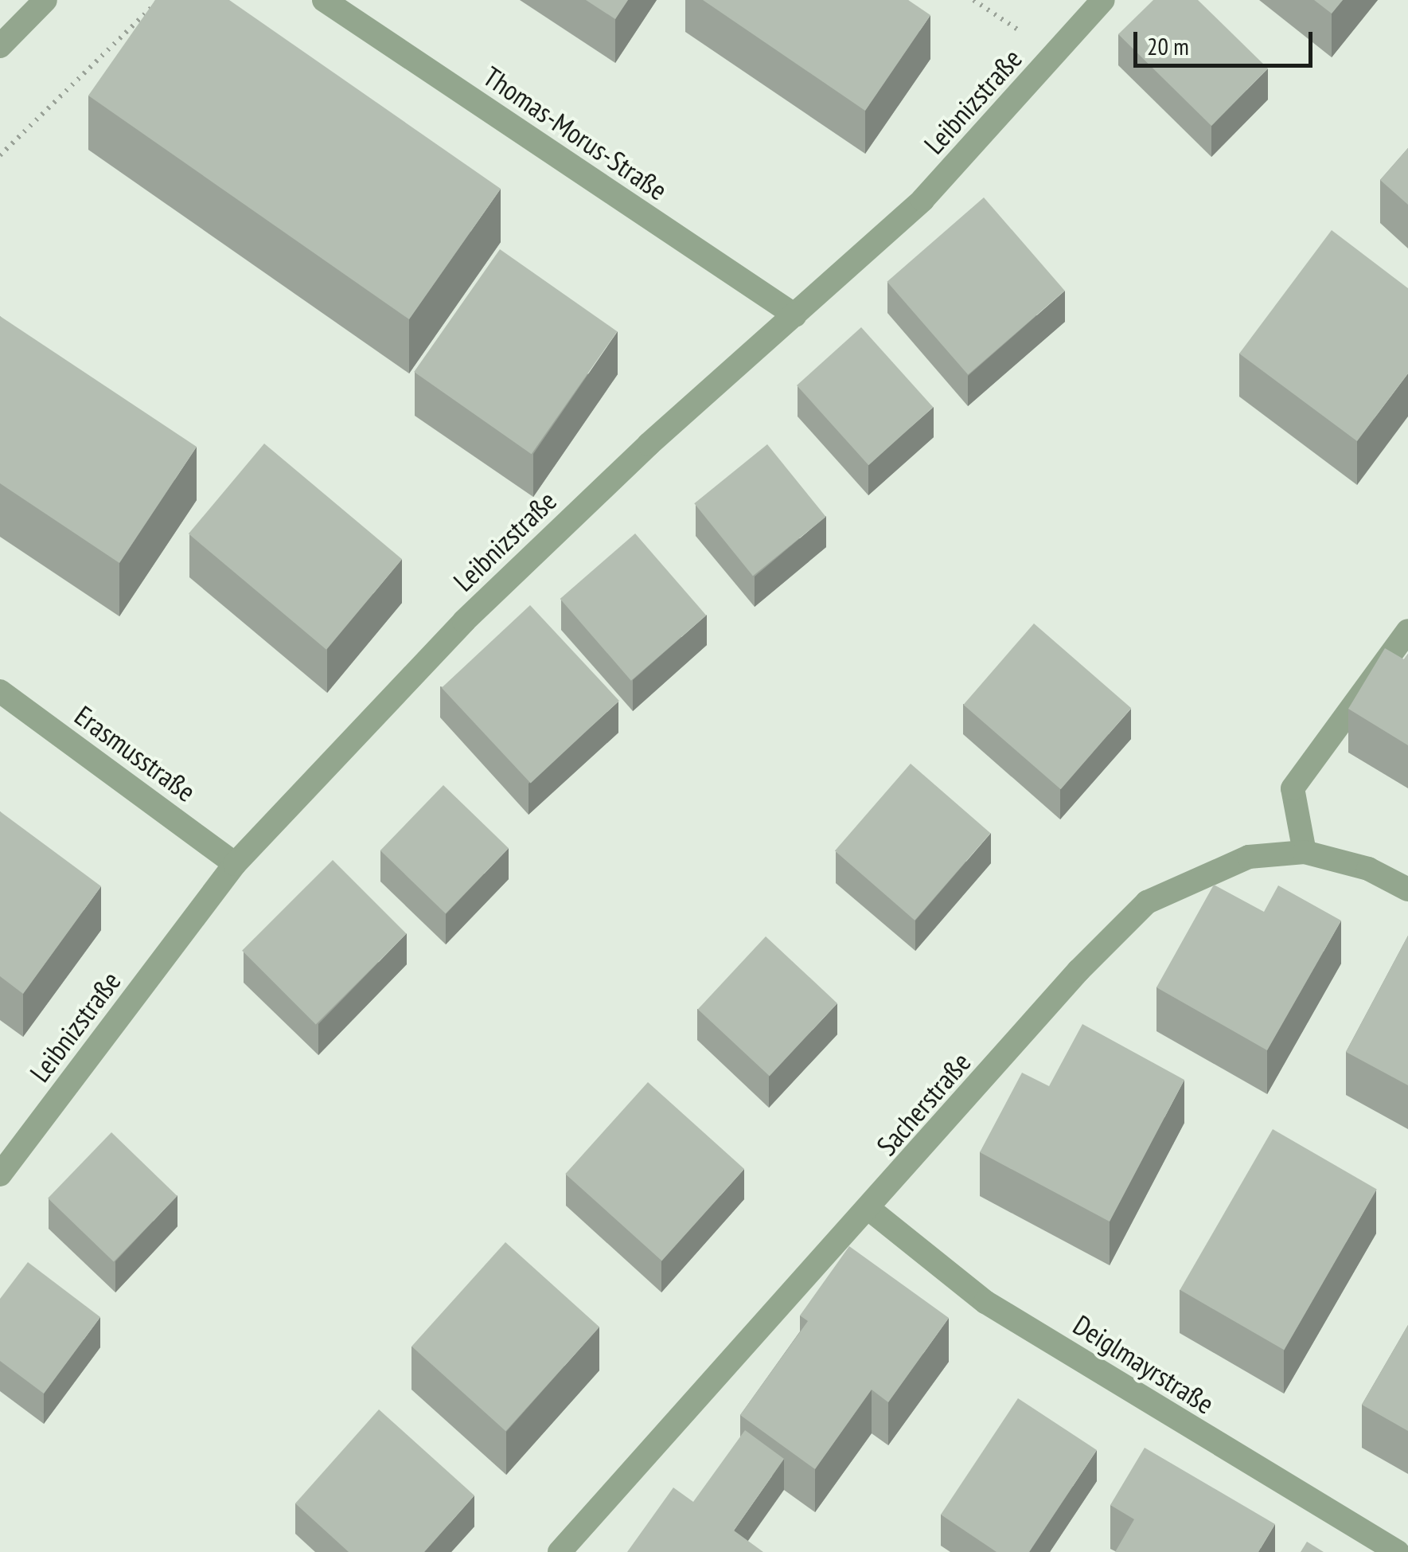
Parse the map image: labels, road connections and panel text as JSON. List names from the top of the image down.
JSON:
{
  "streets": {
    "street": [
      "Leibnizstraße",
      "Thomas-Morus-Straße",
      "Erasmusstraße",
      "Sacherstraße",
      "Deiglmayrstraße"
    ]
  },
  "crossings": [
    ["Leibnizstraße", "Thomas-Morus-Straße"],
    ["Leibnizstraße", "Erasmusstraße"],
    ["Sacherstraße", "Deiglmayrstraße"]
  ],
  "scale_bar": "20 m"
}
